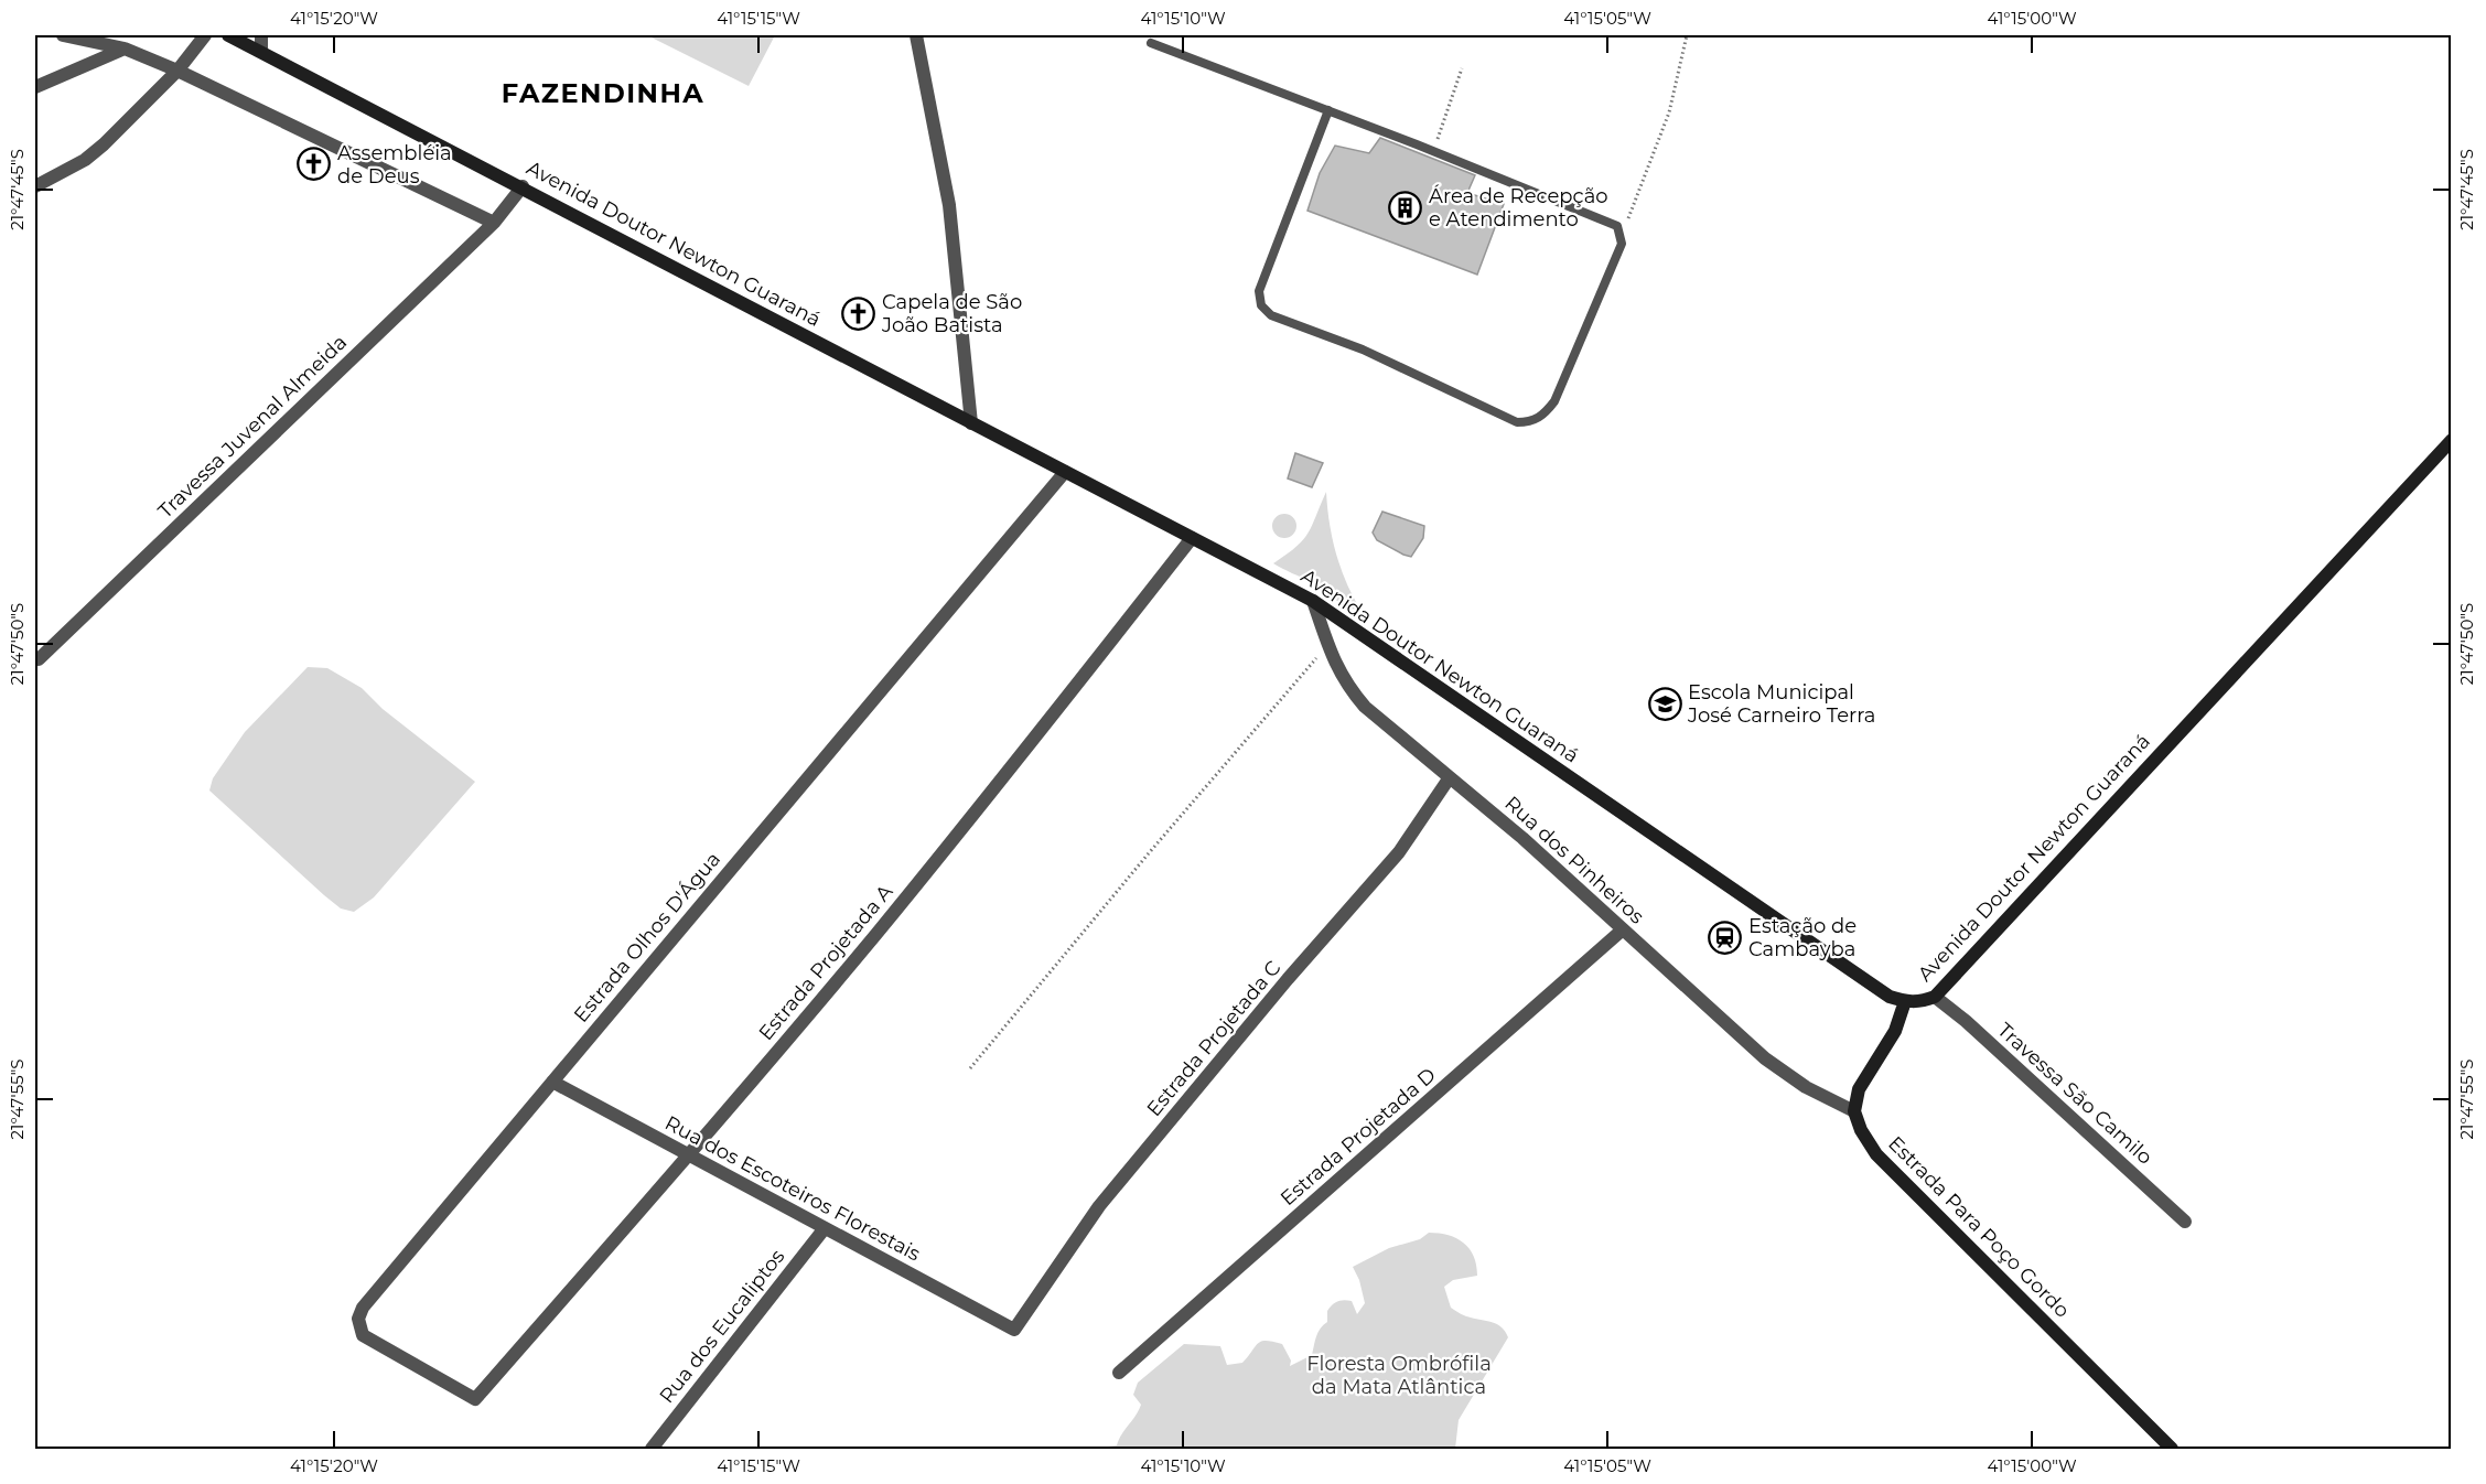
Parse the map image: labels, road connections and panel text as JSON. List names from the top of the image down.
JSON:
{
  "streets": {
    "main road": ["Avenida Doutor Newton Guaraná", "Estrada Para Poço Gordo"],
    "street": [
      "Travessa Juvenal Almeida",
      "Rua dos Pinheiros",
      "Estrada Olhos D'Água",
      "Estrada Projetada A",
      "Estrada Projetada C",
      "Travessa São Camilo",
      "Estrada Projetada D",
      "Rua dos Escoteiros Florestais",
      "Rua dos Eucaliptos"
    ]
  },
  "crossings": [
    ["Avenida Doutor Newton Guaraná", "Travessa Juvenal Almeida"],
    ["Avenida Doutor Newton Guaraná", "Rua dos Pinheiros"],
    ["Avenida Doutor Newton Guaraná", "Estrada Olhos D'Água"],
    ["Avenida Doutor Newton Guaraná", "Estrada Projetada A"],
    ["Avenida Doutor Newton Guaraná", "Travessa São Camilo"],
    ["Rua dos Pinheiros", "Estrada Projetada C"],
    ["Rua dos Pinheiros", "Estrada Projetada D"],
    ["Rua dos Pinheiros", "Estrada Para Poço Gordo"],
    ["Estrada Olhos D'Água", "Estrada Projetada A"],
    ["Estrada Olhos D'Água", "Rua dos Escoteiros Florestais"],
    ["Estrada Projetada A", "Rua dos Escoteiros Florestais"],
    ["Estrada Projetada C", "Rua dos Escoteiros Florestais"],
    ["Rua dos Escoteiros Florestais", "Rua dos Eucaliptos"]
  ],
  "districts": ["FAZENDINHA"],
  "parks": ["Floresta Ombrófila da Mata Atlântica"],
  "places": {
    "church": ["Assembléia de Deus", "Capela de São João Batista"],
    "building": ["Área de Recepção e Atendimento"],
    "school or university": ["Escola Municipal José Carneiro Terra"],
    "station": ["Estação de Cambayba"]
  },
  "coordinates": [
    "41°15'20\"W",
    "41°15'15\"W",
    "41°15'10\"W",
    "41°15'05\"W",
    "41°15'00\"W",
    "21°47'45\"S",
    "21°47'50\"S",
    "21°47'55\"S"
  ]
}
